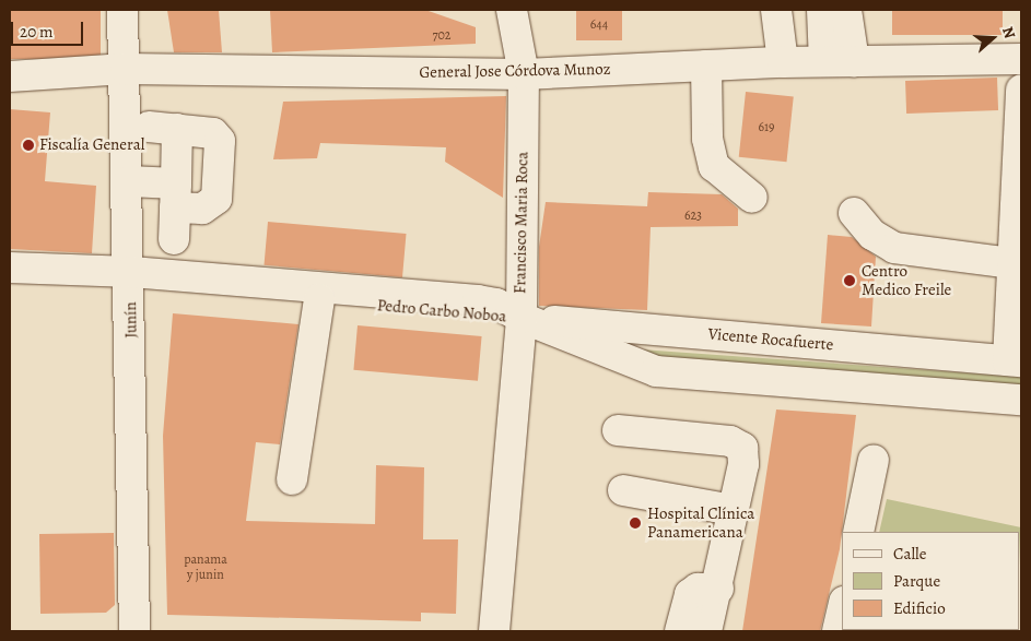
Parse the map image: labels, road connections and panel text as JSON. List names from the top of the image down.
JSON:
{
  "streets": {
    "street": [
      "General Jose Córdova Munoz",
      "Francisco Maria Roca",
      "Pedro Carbo Noboa",
      "Junín",
      "Vicente Rocafuerte"
    ]
  },
  "crossings": [
    ["General Jose Córdova Munoz", "Francisco Maria Roca"],
    ["General Jose Córdova Munoz", "Junín"],
    ["Francisco Maria Roca", "Pedro Carbo Noboa"],
    ["Francisco Maria Roca", "Vicente Rocafuerte"],
    ["Pedro Carbo Noboa", "Junín"],
    ["Pedro Carbo Noboa", "Vicente Rocafuerte"]
  ],
  "places": ["Fiscalía General", "Centro Medico Freile", "Hospital Clínica Panamericana"],
  "house_numbers": [
    "644",
    "702",
    "619",
    "623",
    "panama y junin"
  ],
  "legend": ["Calle", "Parque", "Edificio"],
  "scale_bar": "20 m",
  "north": "right"
}
